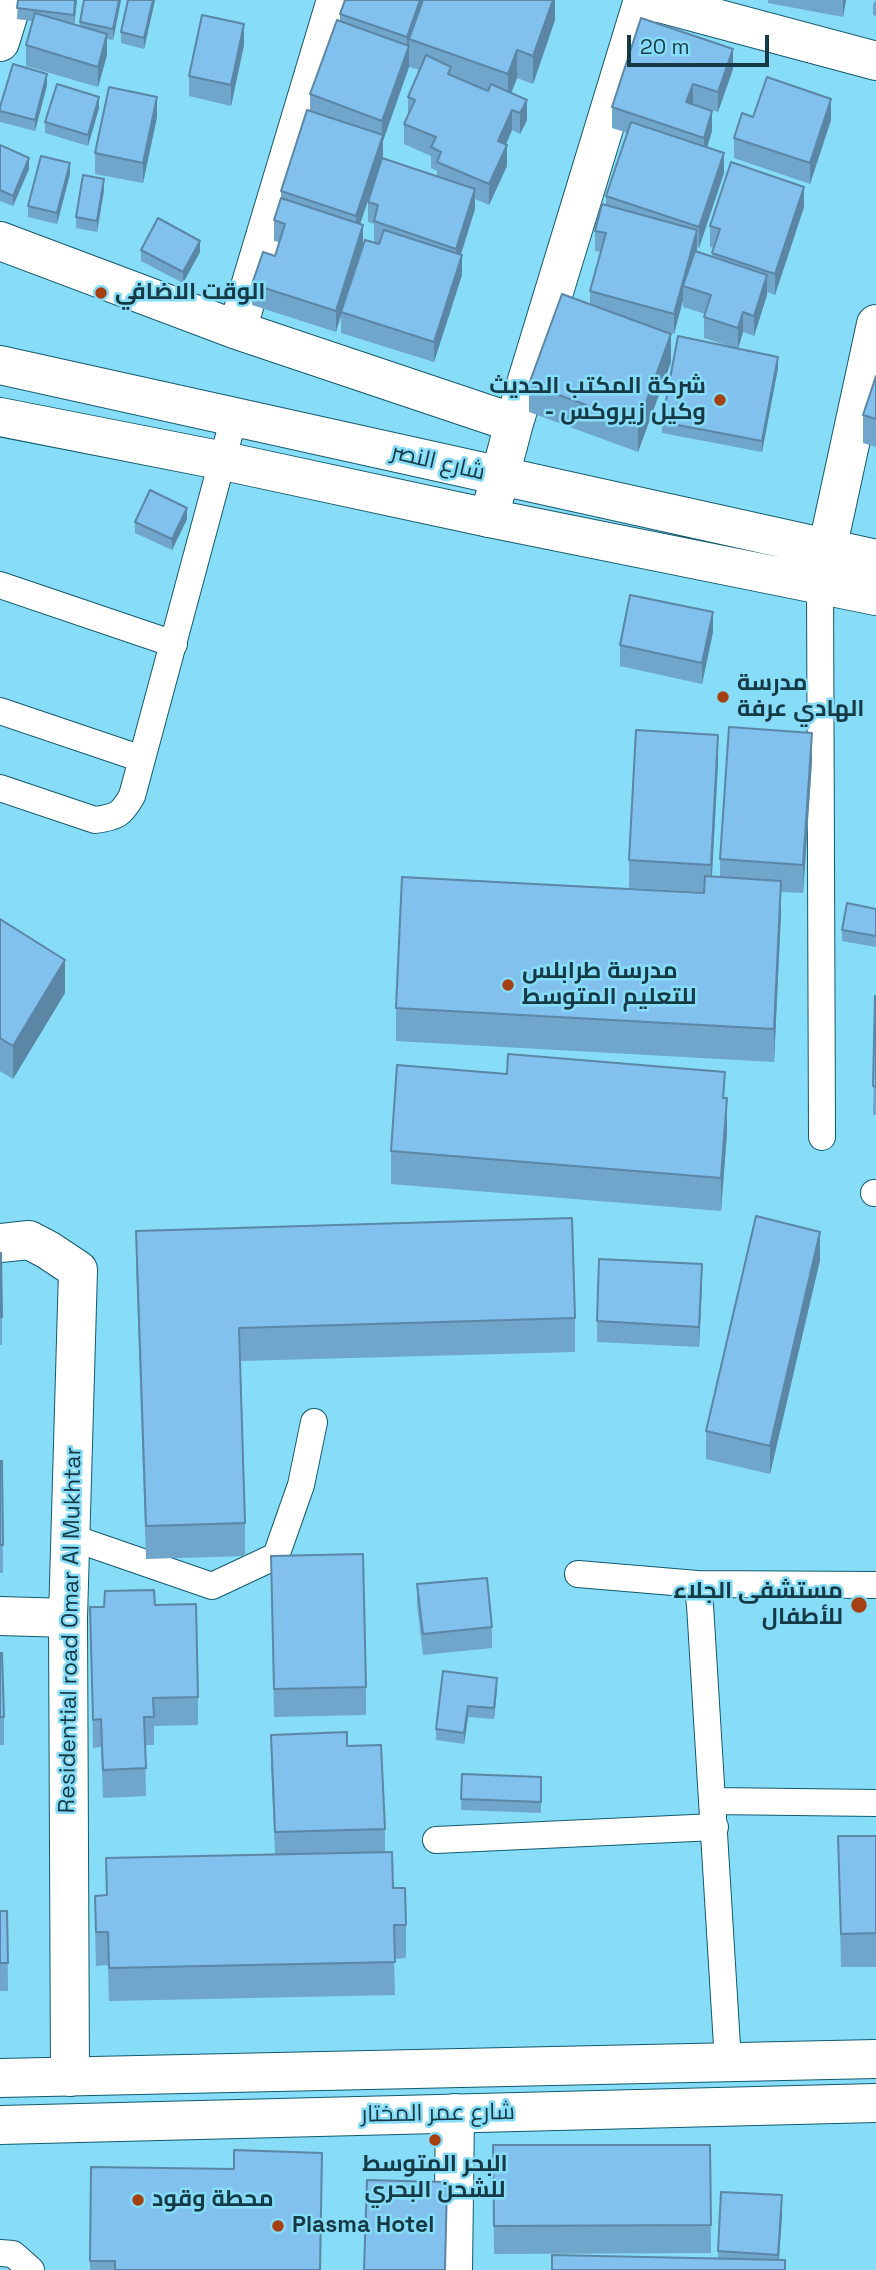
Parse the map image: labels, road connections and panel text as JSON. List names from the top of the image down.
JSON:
{
  "streets": {
    "main road": ["شارع النصر", "Residential road Omar Al Mukhtar", "شارع عمر المختار"]
  },
  "crossings": [
    ["Residential road Omar Al Mukhtar", "شارع عمر المختار"]
  ],
  "places": [
    "الوقت الاضافي",
    "شركة المكتب الحديث - وكيل زيروكس",
    "مدرسة الهادي عرفة",
    "مدرسة طرابلس للتعليم المتوسط",
    "مستشفى الجلاء للأطفال",
    "البحر المتوسط للشحن البحري",
    "محطة وقود",
    "Plasma Hotel"
  ],
  "scale_bar": "20 m"
}
